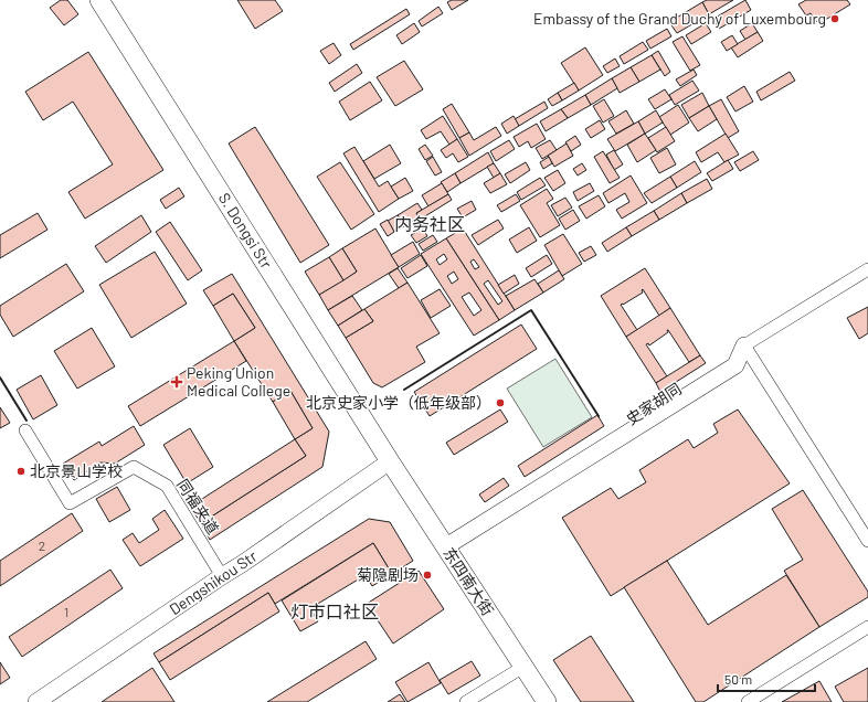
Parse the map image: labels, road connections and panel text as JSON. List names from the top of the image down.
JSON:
{
  "streets": {
    "main road": ["S. Dongsi Str", "东四南大街"],
    "street": ["同福夹道", "Dengshikou Str"]
  },
  "crossings": [
    ["S. Dongsi Str", "东四南大街"],
    ["S. Dongsi Str", "Dengshikou Str"],
    ["同福夹道", "Dengshikou Str"],
    ["东四南大街", "Dengshikou Str"]
  ],
  "districts": ["内务社区", "灯市口社区"],
  "places": {
    "other": [
      "Embassy of the Grand Duchy of Luxembourg",
      "北京史家小学（低年级部）",
      "北京景山学校",
      "菊隐剧场"
    ],
    "health": ["Peking Union Medical College"]
  },
  "house_numbers": ["2", "1"],
  "scale_bar": "50 m"
}
